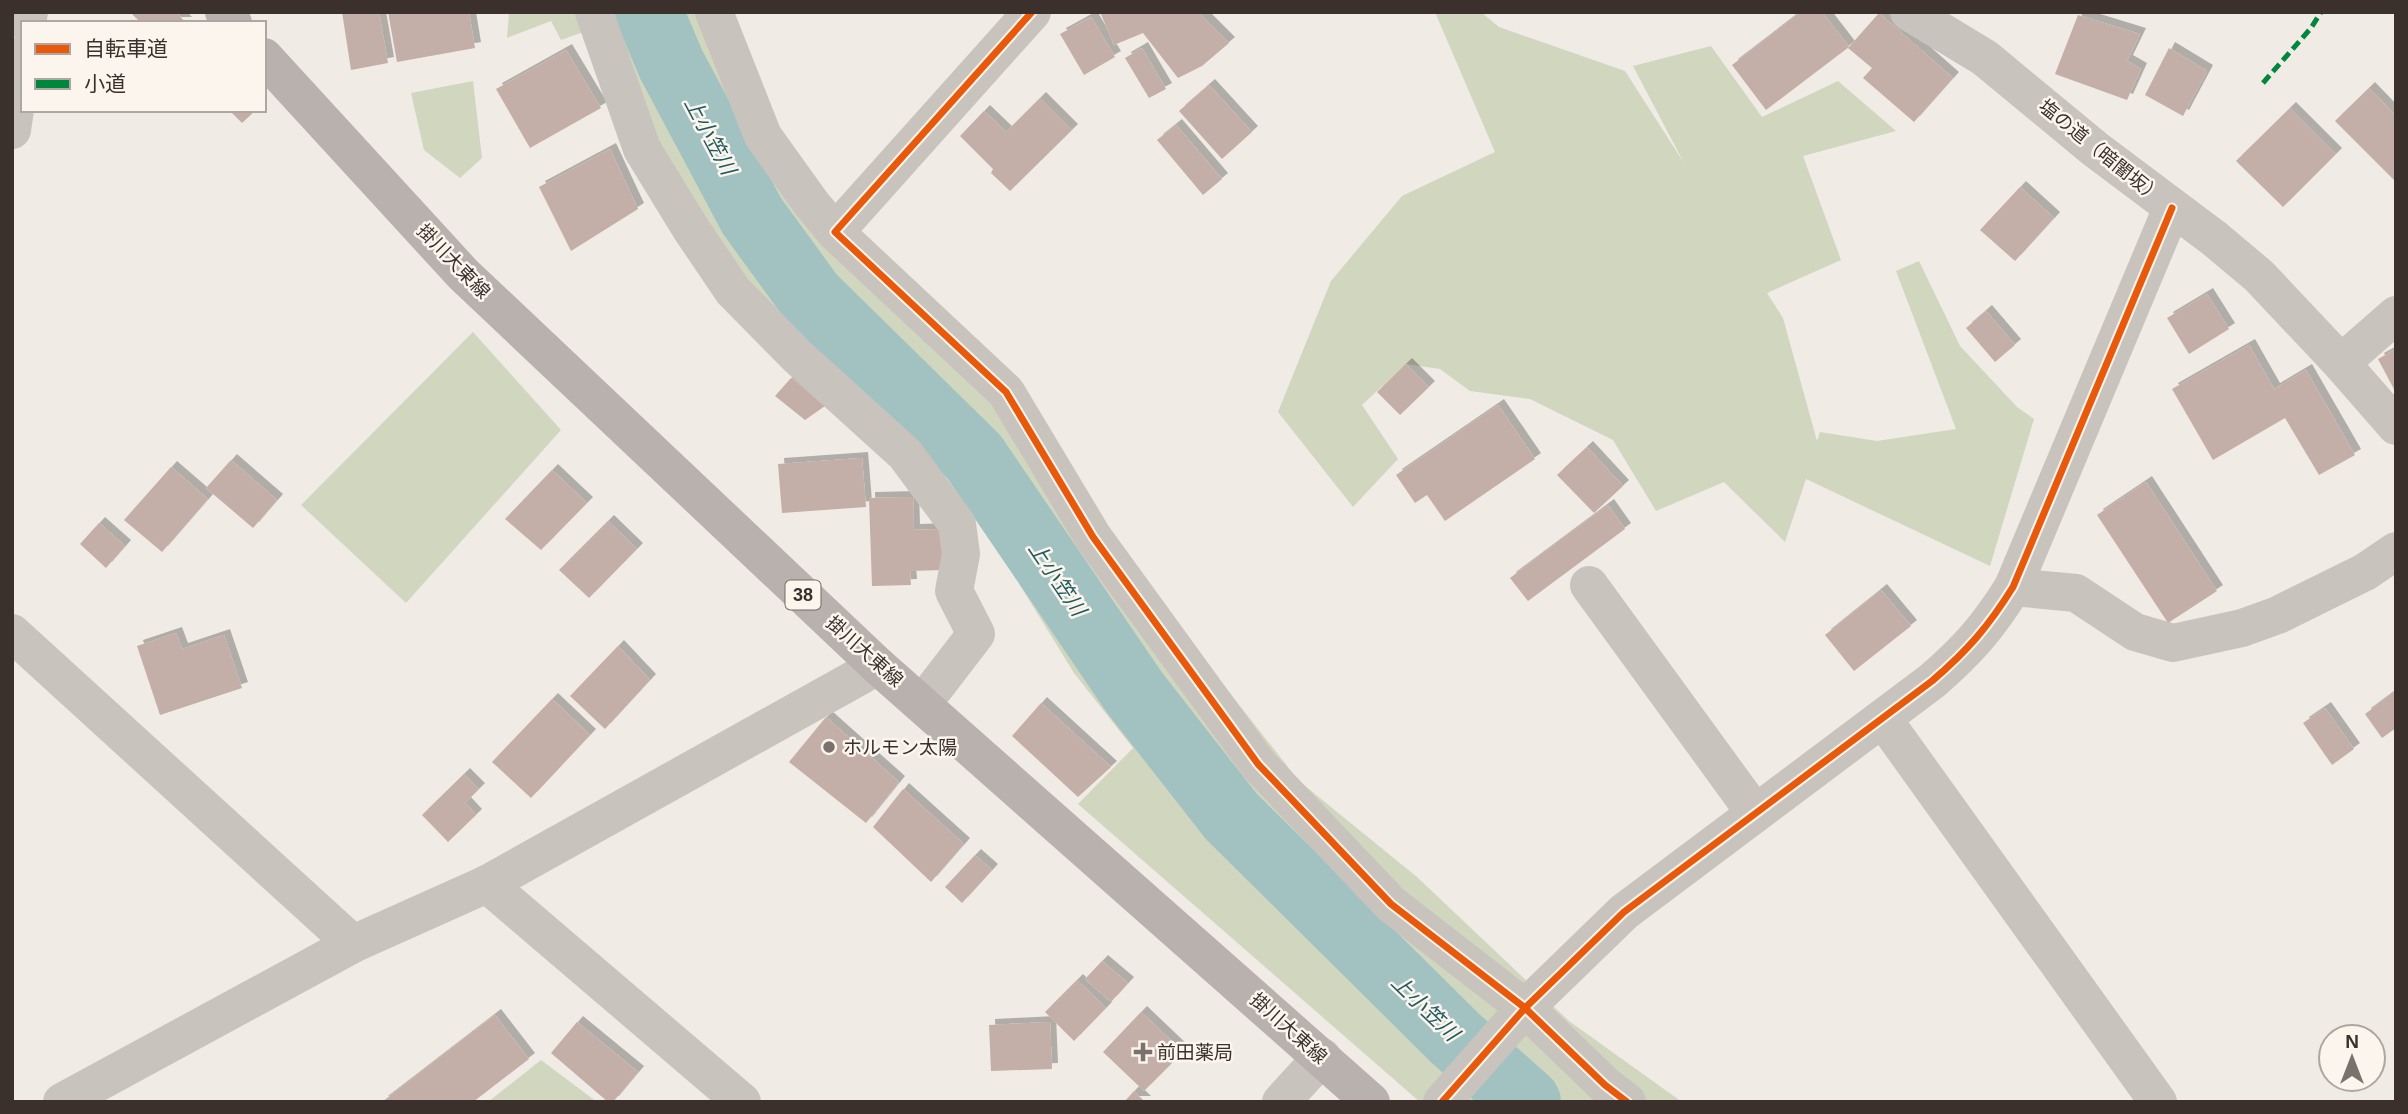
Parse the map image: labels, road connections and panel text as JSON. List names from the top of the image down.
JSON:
{
  "streets": {
    "main road": ["掛川大東線", "38"],
    "street": ["塩の道（暗闇坂）"]
  },
  "water": ["上小笠川"],
  "places": {
    "other": ["ホルモン太陽"],
    "health": ["前田薬局"]
  },
  "legend": ["自転車道", "小道"],
  "north": "top"
}
